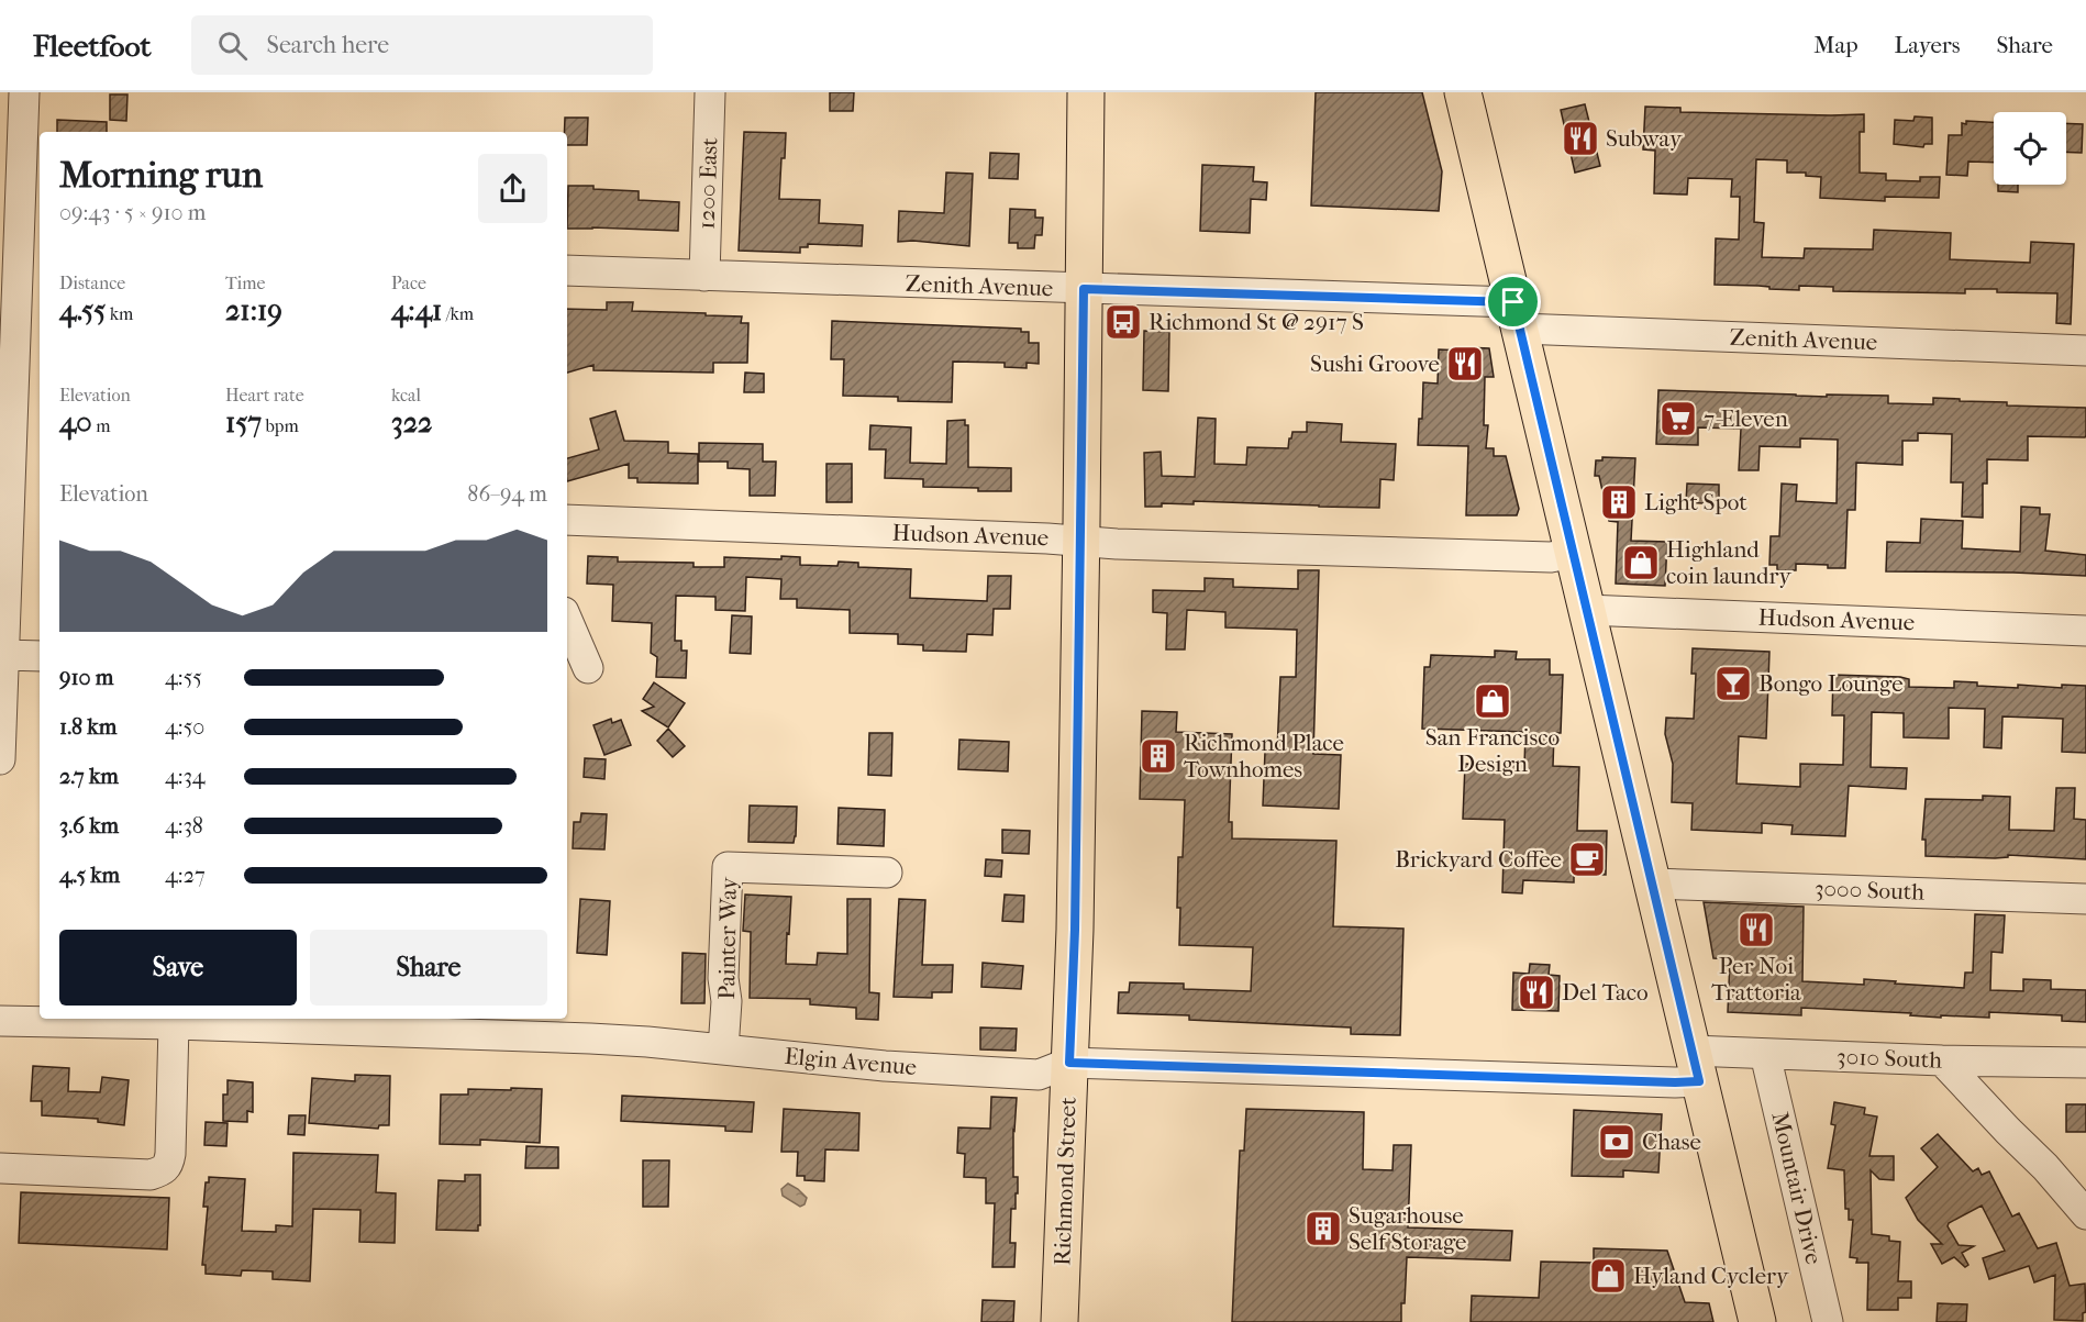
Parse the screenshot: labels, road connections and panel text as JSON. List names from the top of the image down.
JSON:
{
  "streets": {
    "main road": ["Richmond Street"],
    "street": [
      "1200 East",
      "Zenith Avenue",
      "Hudson Avenue",
      "3000 South",
      "Painter Way",
      "3010 South",
      "Elgin Avenue",
      "Mountair Drive"
    ]
  },
  "crossings": [
    ["1200 East", "Zenith Avenue"],
    ["Zenith Avenue", "Richmond Street"],
    ["Hudson Avenue", "Richmond Street"],
    ["Painter Way", "Elgin Avenue"],
    ["3010 South", "Elgin Avenue"],
    ["3010 South", "Mountair Drive"],
    ["Elgin Avenue", "Richmond Street"]
  ],
  "places": {
    "restaurant": [
      "Subway",
      "Sushi Groove",
      "Per Noi Trattoria",
      "Del Taco"
    ],
    "bus stop": ["Richmond St @ 2917 S"],
    "supermarket": ["7-Eleven"],
    "building": ["Light Spot", "Richmond Place Townhomes", "Sugarhouse Self Storage"],
    "shop": ["Highland coin laundry", "San Francisco Design", "Hyland Cyclery"],
    "bar": ["Bongo Lounge"],
    "cafe": ["Brickyard Coffee"],
    "bank": ["Chase"]
  },
  "page": {
    "header": "Fleetfoot",
    "search": "Search here",
    "nav": ["Map", "Layers", "Share"],
    "heading": ["Morning run", "09:43 · 5 × 910 m"],
    "stats": [
      ["Distance", "4.55 km"],
      ["Time", "21:19"],
      ["Pace", "4:41 /km"],
      ["Elevation", "40 m"],
      ["Heart rate", "157 bpm"],
      ["kcal", "322"]
    ],
    "chart": ["Elevation", "86–94 m"],
    "list": [
      {
        "name": "910 m",
        "note": "4:55"
      },
      {
        "name": "1.8 km",
        "note": "4:50"
      },
      {
        "name": "2.7 km",
        "note": "4:34"
      },
      {
        "name": "3.6 km",
        "note": "4:38"
      },
      {
        "name": "4.5 km",
        "note": "4:27"
      }
    ],
    "buttons": ["Save", "Share"]
  }
}
